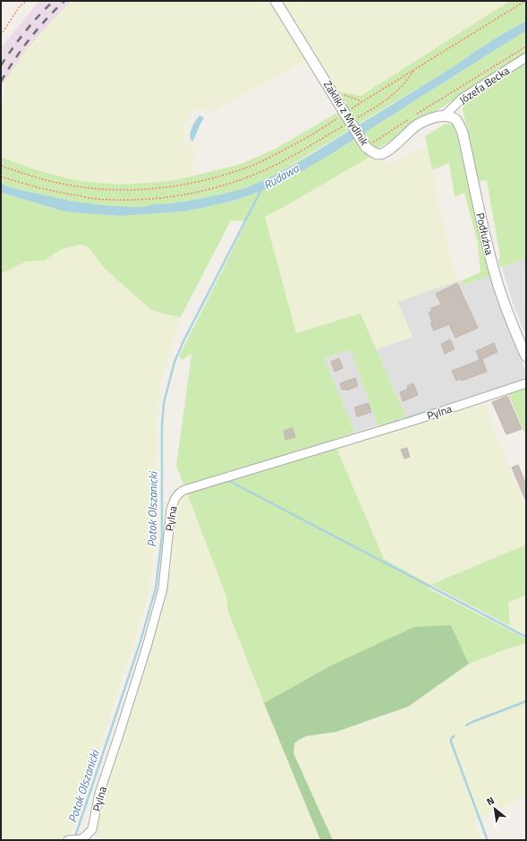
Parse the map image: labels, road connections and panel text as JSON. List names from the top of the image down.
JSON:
{
  "streets": {
    "street": [
      "Józefa Becka",
      "Zakliki z Mydlnik",
      "Podłużna",
      "Pylna"
    ]
  },
  "crossings": [
    ["Józefa Becka", "Zakliki z Mydlnik"],
    ["Józefa Becka", "Podłużna"],
    ["Zakliki z Mydlnik", "Podłużna"]
  ],
  "water": ["Rudawa", "Potok Olszanicki"],
  "north": "top left"
}
